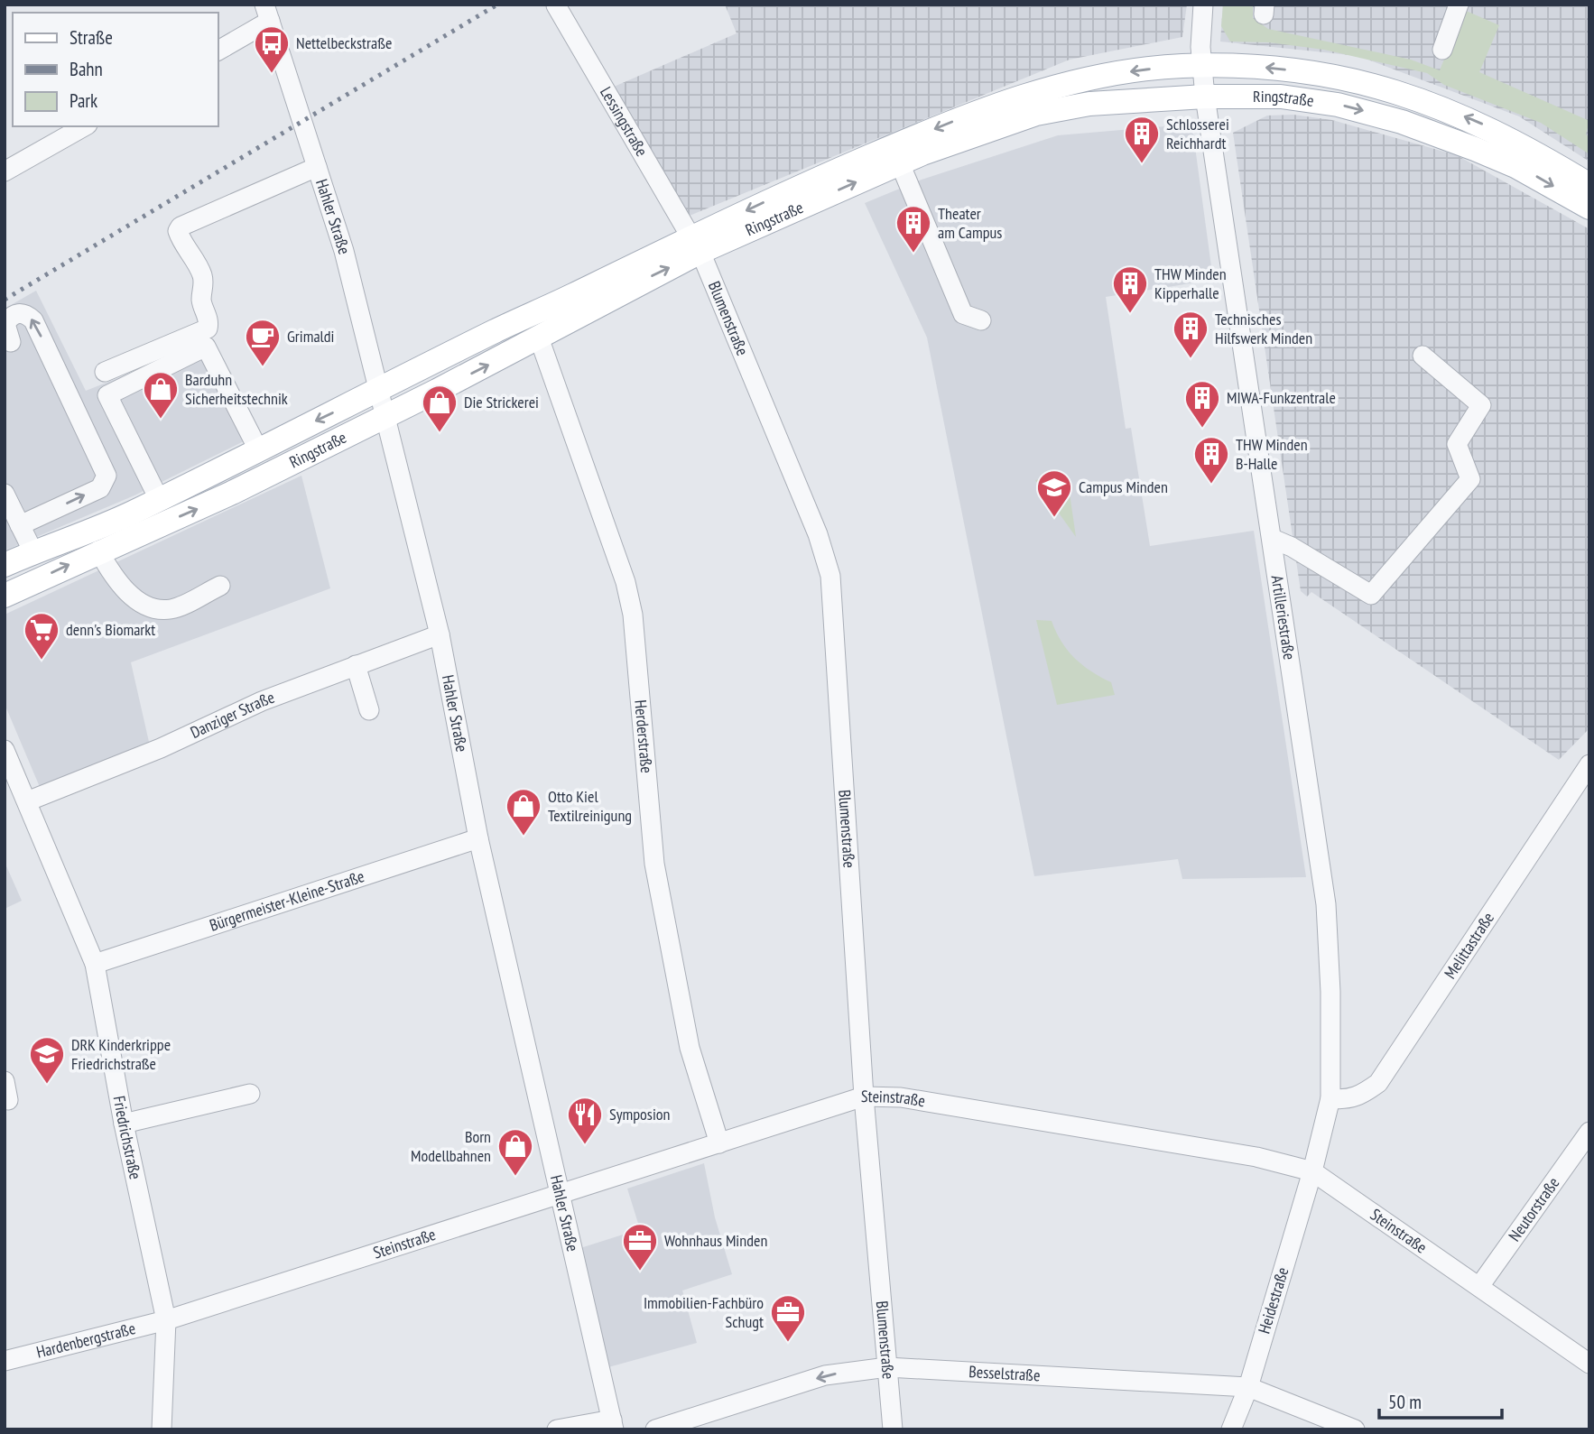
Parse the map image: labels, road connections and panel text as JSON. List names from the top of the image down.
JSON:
{
  "streets": {
    "main road": ["Ringstraße"],
    "street": [
      "Lessingstraße",
      "Hahler Straße",
      "Blumenstraße",
      "Artilleriestraße",
      "Danziger Straße",
      "Herderstraße",
      "Bürgermeister-Kleine-Straße",
      "Melittastraße",
      "Steinstraße",
      "Friedrichstraße",
      "Neutorstraße",
      "Heidestraße",
      "Hardenbergstraße",
      "Besselstraße"
    ]
  },
  "crossings": [
    ["Ringstraße", "Lessingstraße"],
    ["Ringstraße", "Hahler Straße"],
    ["Ringstraße", "Blumenstraße"],
    ["Ringstraße", "Artilleriestraße"],
    ["Ringstraße", "Herderstraße"],
    ["Lessingstraße", "Blumenstraße"],
    ["Hahler Straße", "Danziger Straße"],
    ["Hahler Straße", "Bürgermeister-Kleine-Straße"],
    ["Hahler Straße", "Steinstraße"],
    ["Blumenstraße", "Steinstraße"],
    ["Blumenstraße", "Besselstraße"],
    ["Artilleriestraße", "Melittastraße"],
    ["Artilleriestraße", "Steinstraße"],
    ["Artilleriestraße", "Heidestraße"],
    ["Danziger Straße", "Friedrichstraße"],
    ["Herderstraße", "Steinstraße"],
    ["Bürgermeister-Kleine-Straße", "Friedrichstraße"],
    ["Steinstraße", "Friedrichstraße"],
    ["Steinstraße", "Neutorstraße"],
    ["Steinstraße", "Heidestraße"],
    ["Steinstraße", "Hardenbergstraße"],
    ["Friedrichstraße", "Hardenbergstraße"],
    ["Heidestraße", "Besselstraße"]
  ],
  "places": {
    "bus stop": ["Nettelbeckstraße"],
    "building": [
      "Schlosserei Reichhardt",
      "Theater am Campus",
      "THW Minden Kipperhalle",
      "Technisches Hilfswerk Minden",
      "MIWA-Funkzentrale",
      "THW Minden B-Halle"
    ],
    "cafe": ["Grimaldi"],
    "shop": [
      "Barduhn Sicherheitstechnik",
      "Die Strickerei",
      "Otto Kiel Textilreinigung",
      "Born Modellbahnen"
    ],
    "school or university": ["Campus Minden", "DRK Kinderkrippe Friedrichstraße"],
    "supermarket": ["denn's Biomarkt"],
    "restaurant": ["Symposion"],
    "office": ["Wohnhaus Minden", "Immobilien-Fachbüro Schugt"]
  },
  "legend": ["Straße", "Bahn", "Park"],
  "scale_bar": "50 m"
}
